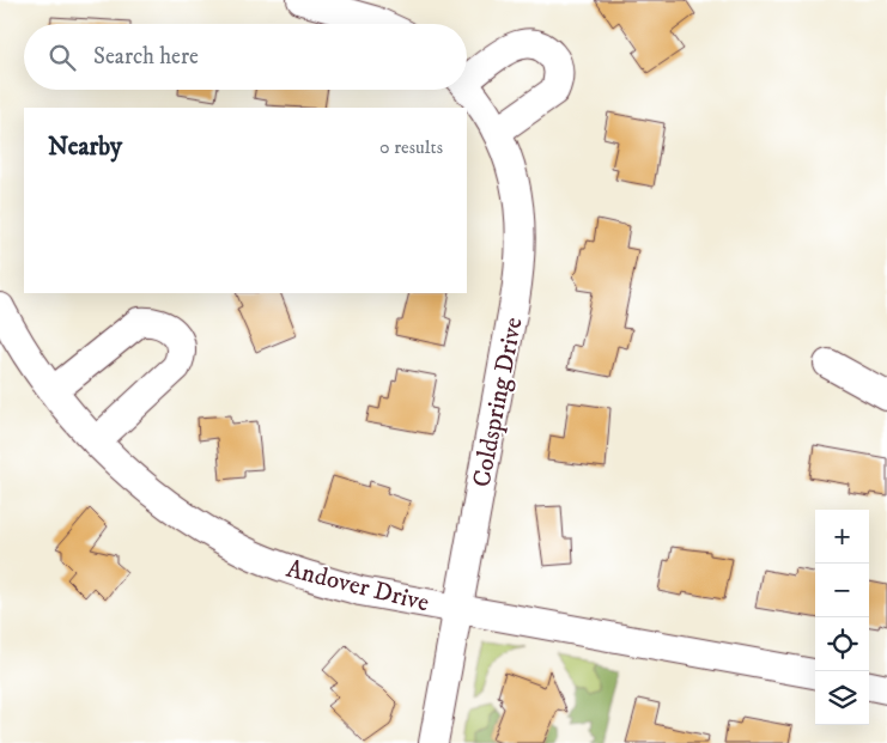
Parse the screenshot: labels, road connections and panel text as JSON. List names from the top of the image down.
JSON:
{
  "streets": {
    "street": ["Coldspring Drive", "Andover Drive"]
  },
  "crossings": [
    ["Coldspring Drive", "Andover Drive"]
  ],
  "page": {
    "search": "Search here",
    "heading": ["Nearby", "0 results"],
    "map_buttons": ["+", "−"]
  }
}
